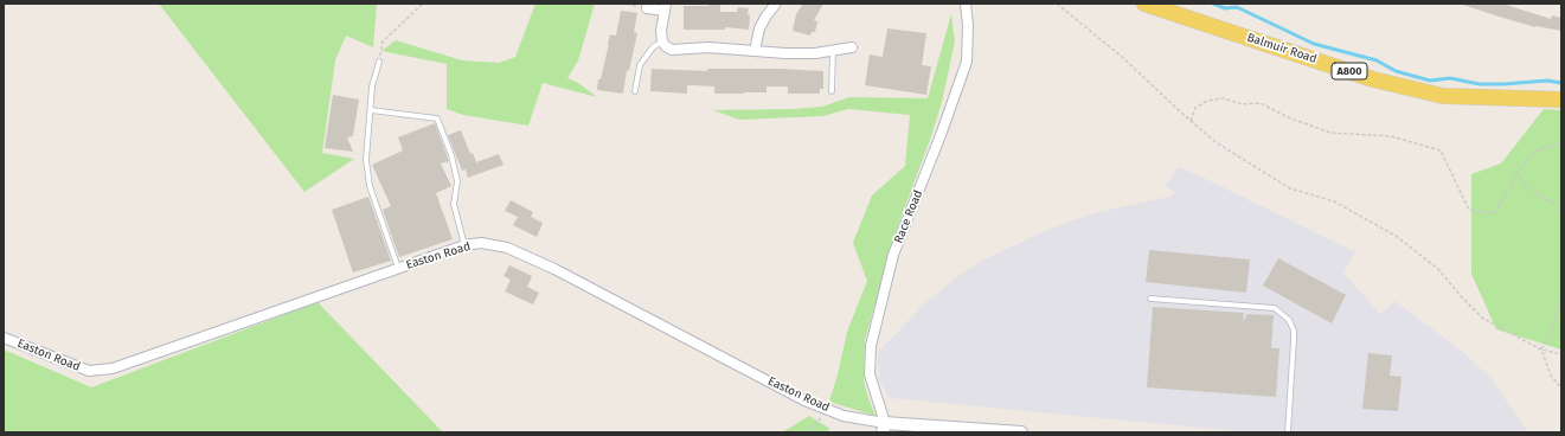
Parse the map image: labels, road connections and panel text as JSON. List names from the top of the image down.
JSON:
{
  "streets": {
    "main road": ["Balmuir Road", "A800"],
    "street": ["Race Road", "Easton Road"]
  },
  "crossings": [
    ["Race Road", "Easton Road"]
  ]
}
